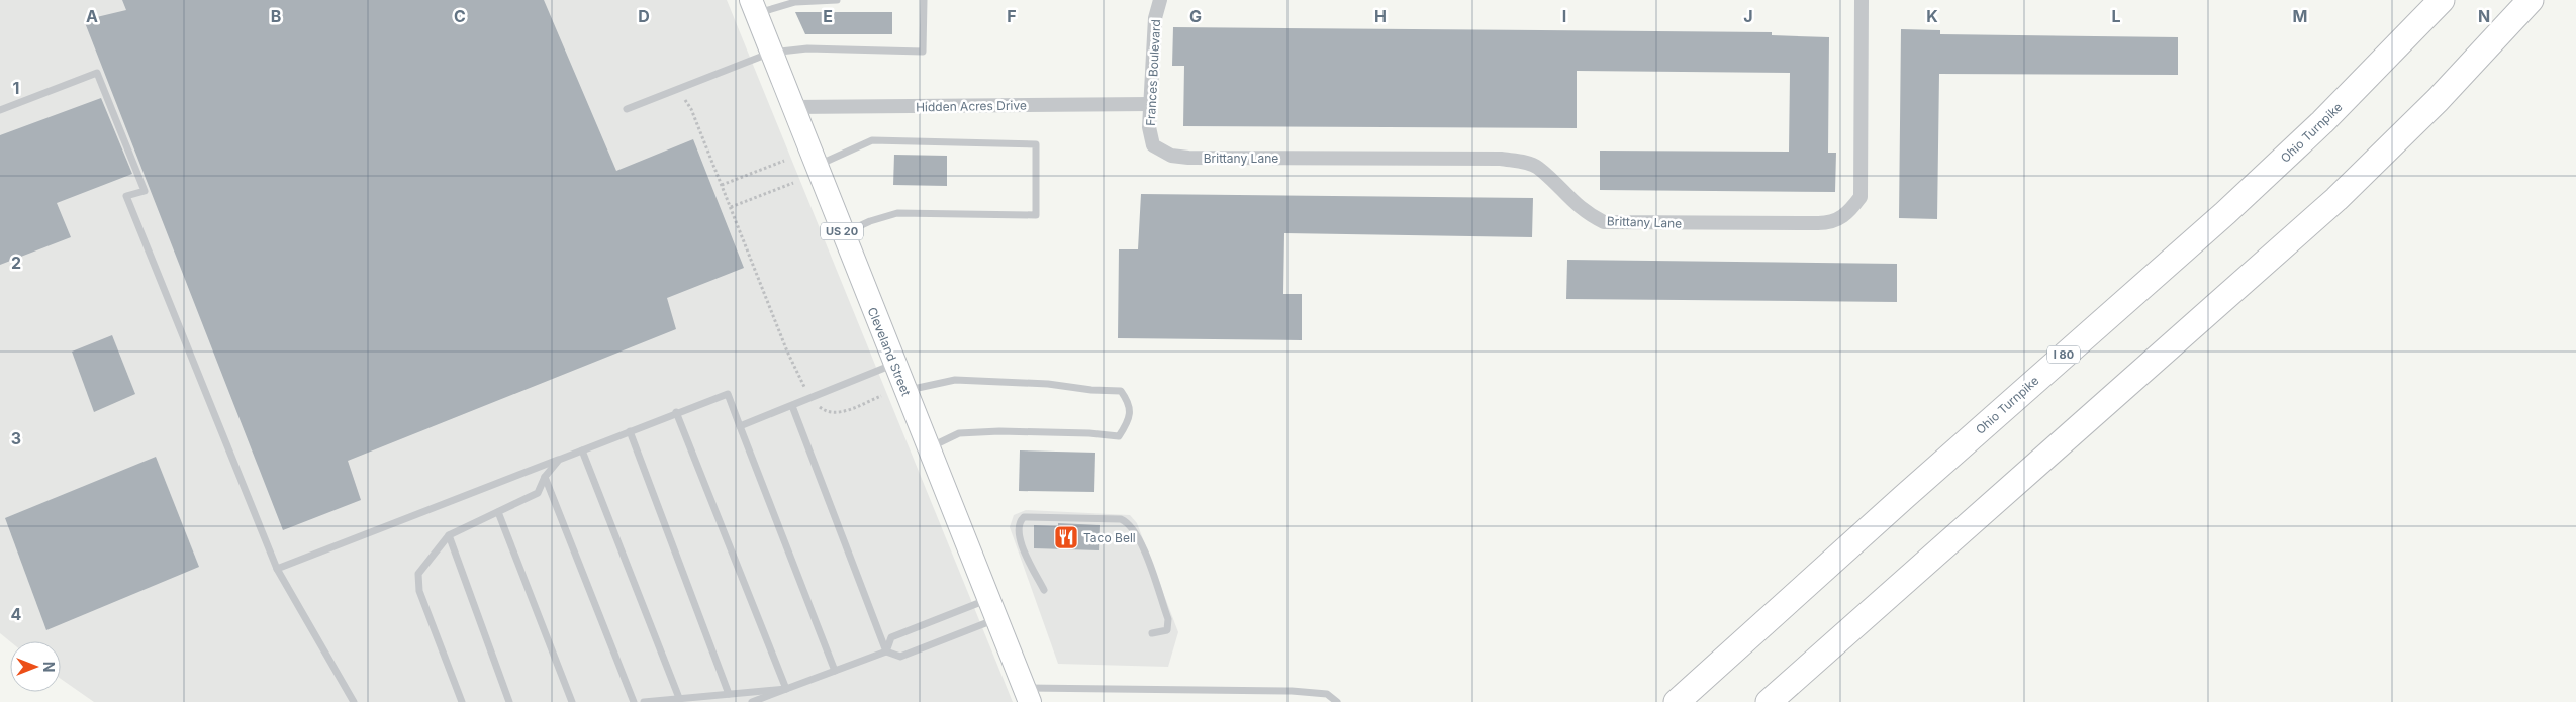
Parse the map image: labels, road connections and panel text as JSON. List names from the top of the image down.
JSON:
{
  "streets": {
    "highway": ["Ohio Turnpike", "I 80"],
    "main road": ["US 20", "Cleveland Street"],
    "street": ["Frances Boulevard", "Hidden Acres Drive", "Brittany Lane"]
  },
  "crossings": [
    ["Frances Boulevard", "Hidden Acres Drive"],
    ["Frances Boulevard", "Brittany Lane"],
    ["Hidden Acres Drive", "Cleveland Street"]
  ],
  "places": {
    "restaurant": ["Taco Bell"]
  },
  "north": "right",
  "grid": {
    "columns": [
      "A",
      "B",
      "C",
      "D",
      "E",
      "F",
      "G",
      "H",
      "I",
      "J",
      "K",
      "L",
      "M",
      "N"
    ],
    "rows": [
      "1",
      "2",
      "3",
      "4"
    ]
  }
}
